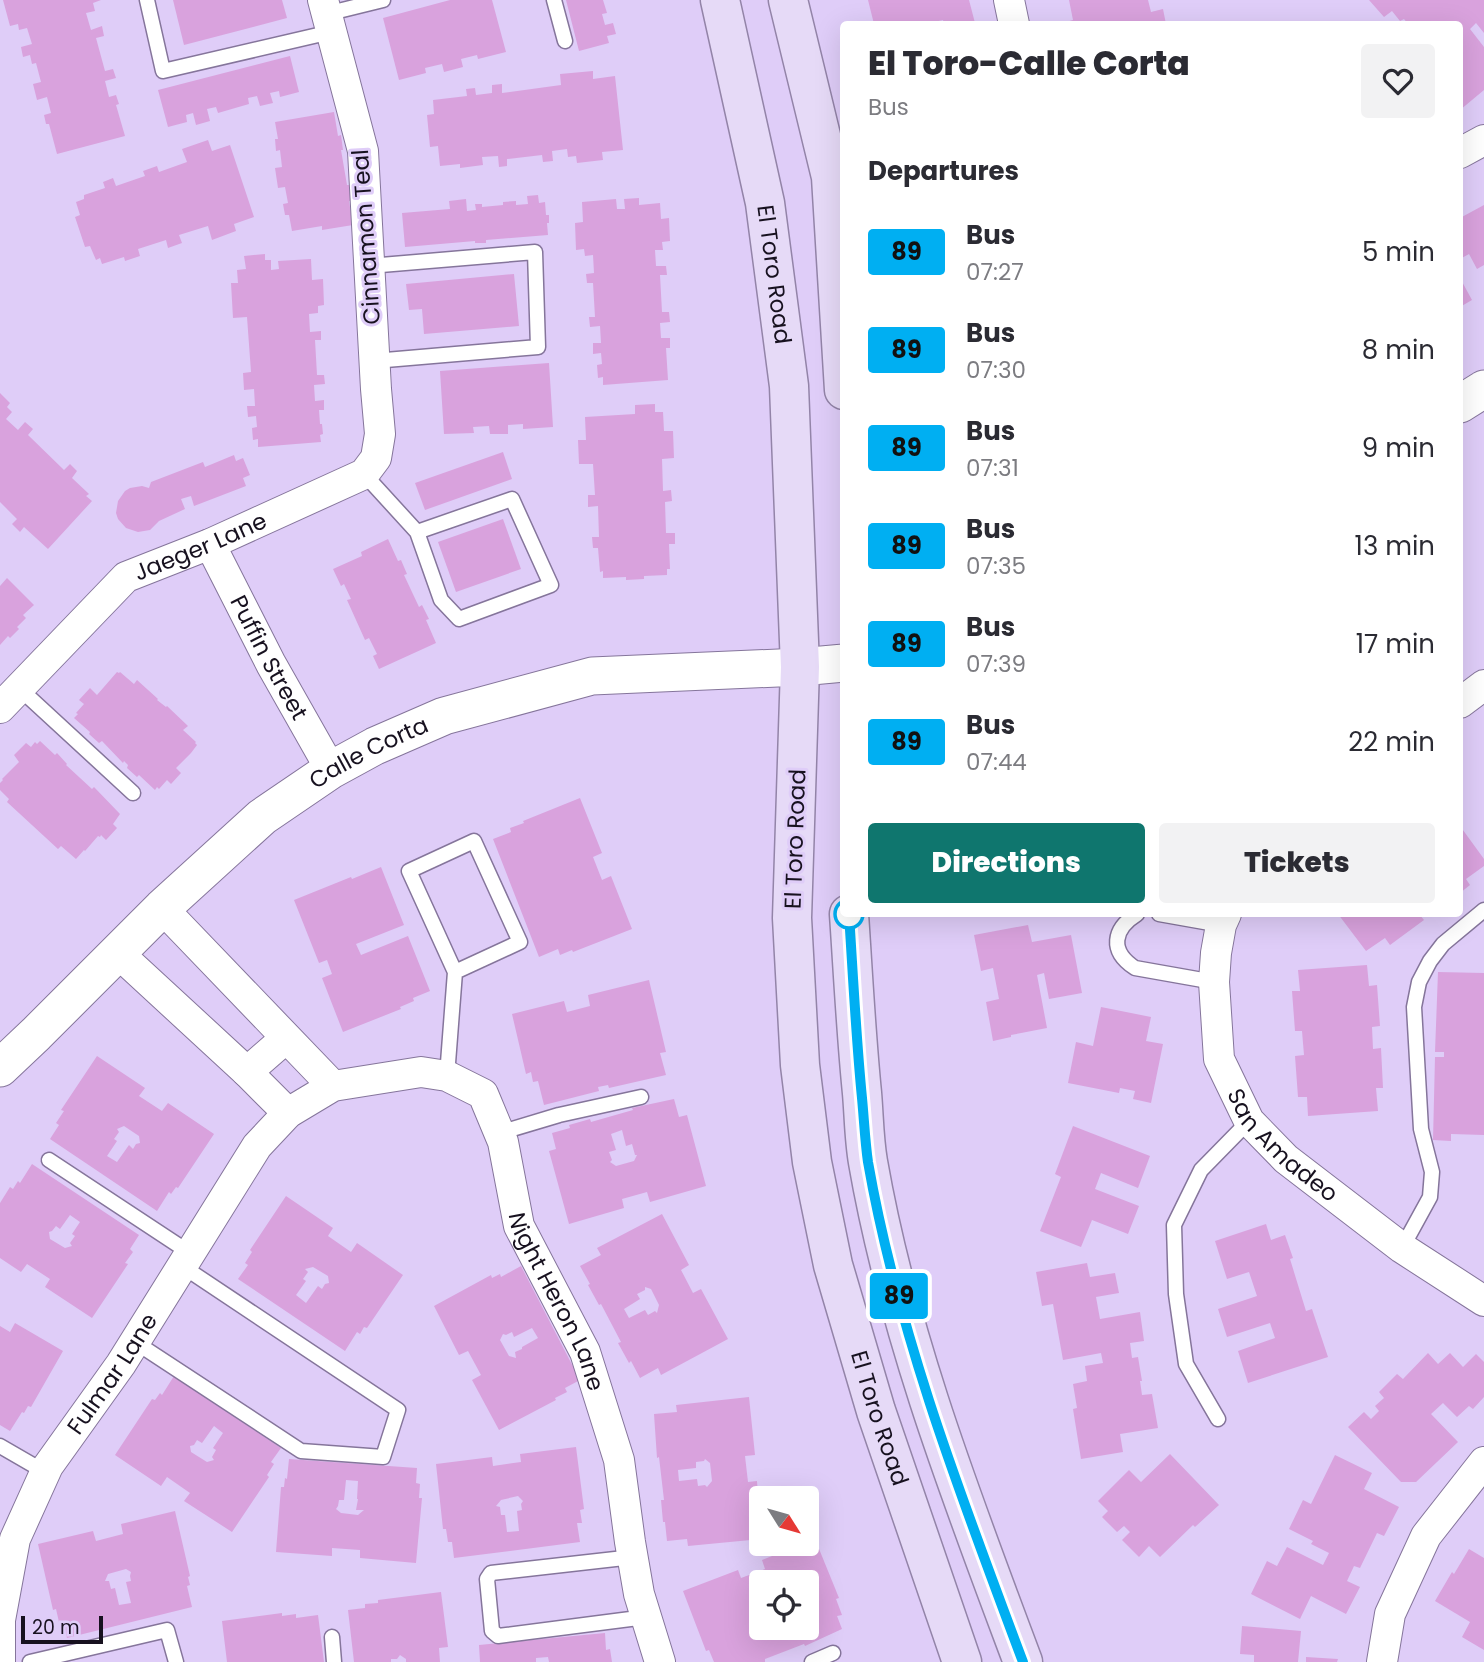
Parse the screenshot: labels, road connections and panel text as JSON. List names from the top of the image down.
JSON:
{
  "streets": {
    "main road": ["El Toro Road"],
    "street": [
      "Cinnamon Teal",
      "Jaeger Lane",
      "Puffin Street",
      "Calle Corta",
      "San Amadeo",
      "Night Heron Lane",
      "Fulmar Lane"
    ]
  },
  "crossings": [
    ["Cinnamon Teal", "Jaeger Lane"],
    ["El Toro Road", "Calle Corta"],
    ["Jaeger Lane", "Puffin Street"],
    ["Puffin Street", "Calle Corta"],
    ["Night Heron Lane", "Fulmar Lane"]
  ],
  "lines": ["bus line 89"],
  "scale_bar": "20 m",
  "north": "bottom right",
  "page": {
    "on_map": "89",
    "heading": [
      ["El Toro-Calle Corta", "Bus"],
      "Departures"
    ],
    "list": [
      {
        "mark": "89",
        "name": "Bus",
        "note": "07:27",
        "value": "5 min"
      },
      {
        "mark": "89",
        "name": "Bus",
        "note": "07:30",
        "value": "8 min"
      },
      {
        "mark": "89",
        "name": "Bus",
        "note": "07:31",
        "value": "9 min"
      },
      {
        "mark": "89",
        "name": "Bus",
        "note": "07:35",
        "value": "13 min"
      },
      {
        "mark": "89",
        "name": "Bus",
        "note": "07:39",
        "value": "17 min"
      },
      {
        "mark": "89",
        "name": "Bus",
        "note": "07:44",
        "value": "22 min"
      }
    ],
    "buttons": ["Directions", "Tickets"],
    "scale": "20 m"
  }
}
